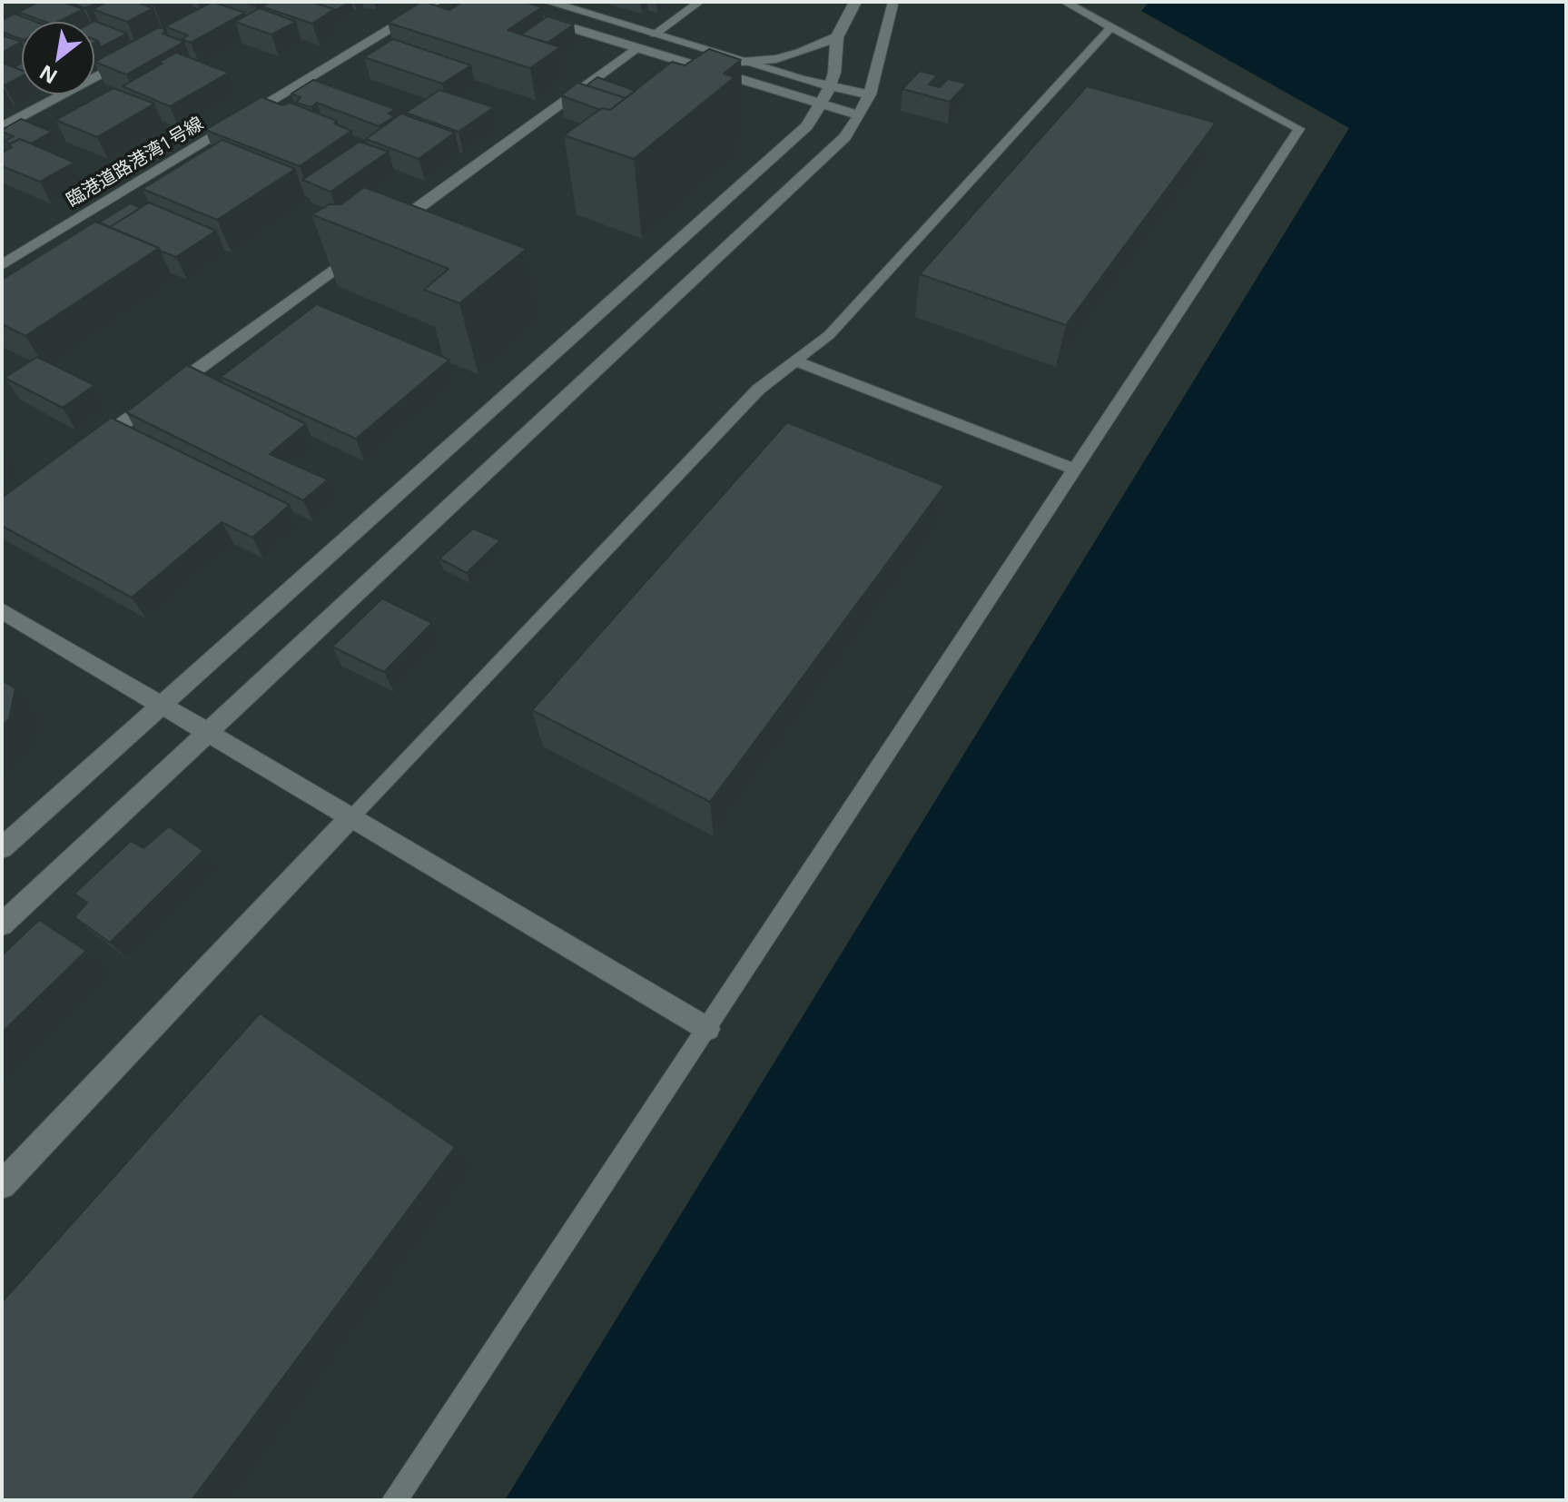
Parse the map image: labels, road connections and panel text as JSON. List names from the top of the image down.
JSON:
{
  "streets": {
    "street": ["臨港道路港湾1号線"]
  },
  "north": "bottom left"
}
